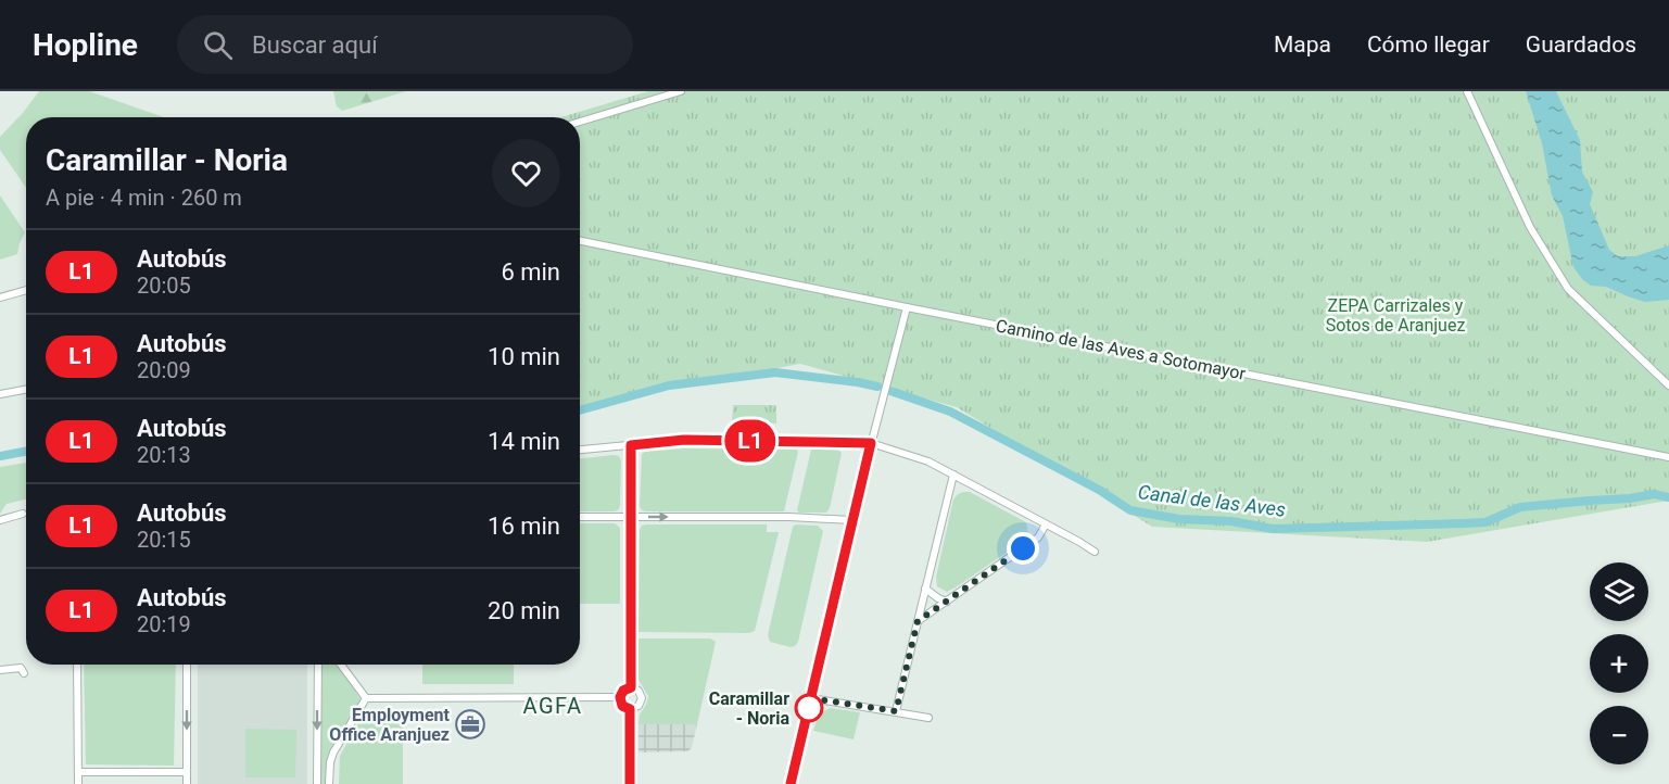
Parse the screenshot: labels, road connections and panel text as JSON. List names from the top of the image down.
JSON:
{
  "streets": {
    "street": ["Camino de las Aves a Sotomayor"]
  },
  "districts": ["AGFA"],
  "water": ["Canal de las Aves"],
  "parks": ["ZEPA Carrizales y Sotos de Aranjuez"],
  "places": {
    "other": ["Caramillar - Noria"],
    "office": ["Employment Office Aranjuez"]
  },
  "lines": ["bus line L1"],
  "page": {
    "header": "Hopline",
    "search": "Buscar aquí",
    "nav": ["Mapa", "Cómo llegar", "Guardados"],
    "on_map": "L1",
    "heading": ["Caramillar - Noria", "A pie · 4 min · 260 m"],
    "list": [
      {
        "mark": "L1",
        "name": "Autobús",
        "note": "20:05",
        "value": "6 min"
      },
      {
        "mark": "L1",
        "name": "Autobús",
        "note": "20:09",
        "value": "10 min"
      },
      {
        "mark": "L1",
        "name": "Autobús",
        "note": "20:13",
        "value": "14 min"
      },
      {
        "mark": "L1",
        "name": "Autobús",
        "note": "20:15",
        "value": "16 min"
      },
      {
        "mark": "L1",
        "name": "Autobús",
        "note": "20:19",
        "value": "20 min"
      }
    ],
    "map_buttons": ["+", "−"]
  }
}
